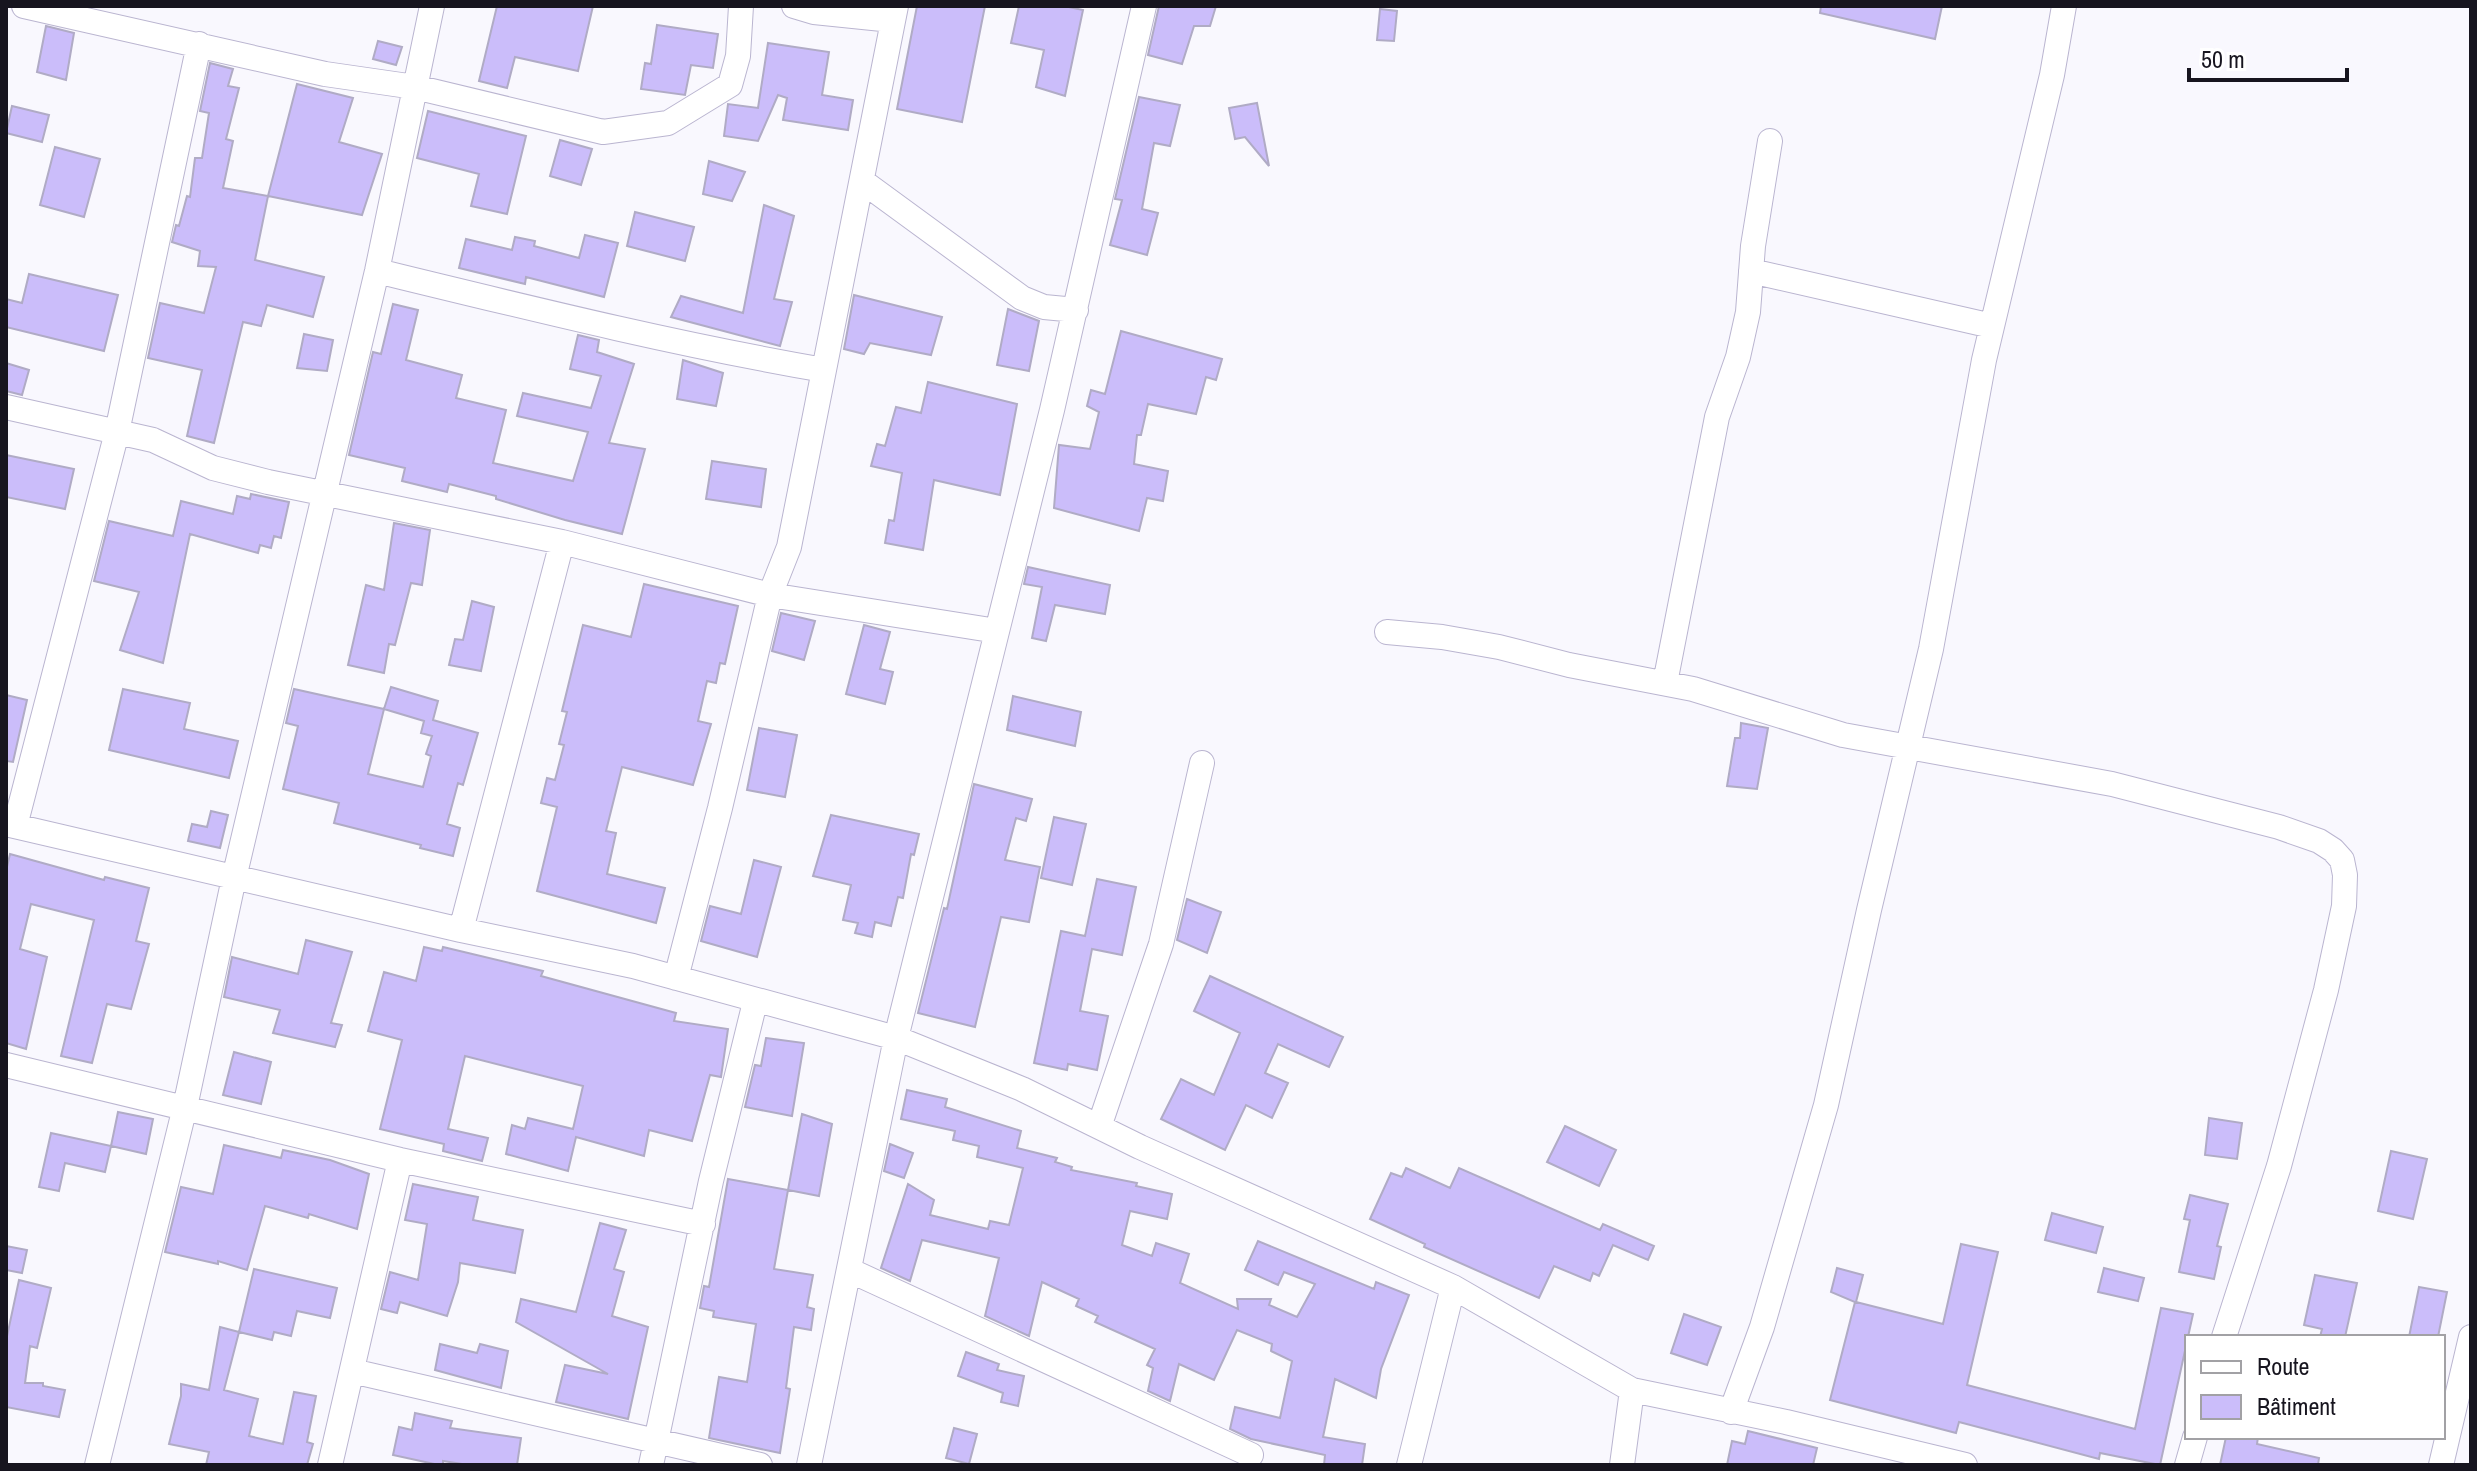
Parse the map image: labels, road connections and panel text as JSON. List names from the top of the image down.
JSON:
{
  "legend": ["Route", "Bâtiment"],
  "scale_bar": "50 m"
}
